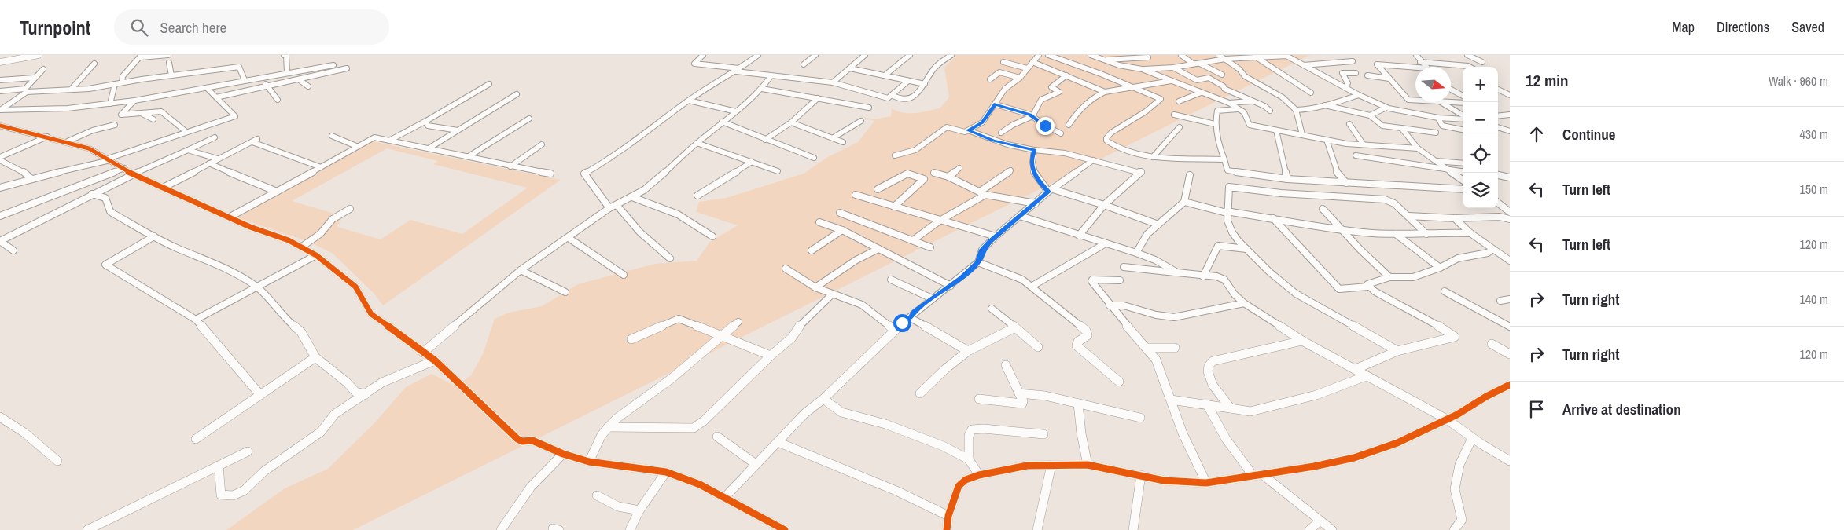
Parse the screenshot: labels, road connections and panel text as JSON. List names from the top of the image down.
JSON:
{
  "north": "right",
  "page": {
    "header": "Turnpoint",
    "search": "Search here",
    "nav": ["Map", "Directions", "Saved"],
    "heading": ["12 min", "Walk · 960 m"],
    "map_buttons": ["+", "−"],
    "list": [
      ["Continue", "430 m"],
      ["Turn left", "150 m"],
      ["Turn left", "120 m"],
      ["Turn right", "140 m"],
      ["Turn right", "120 m"],
      "Arrive at destination"
    ]
  }
}
